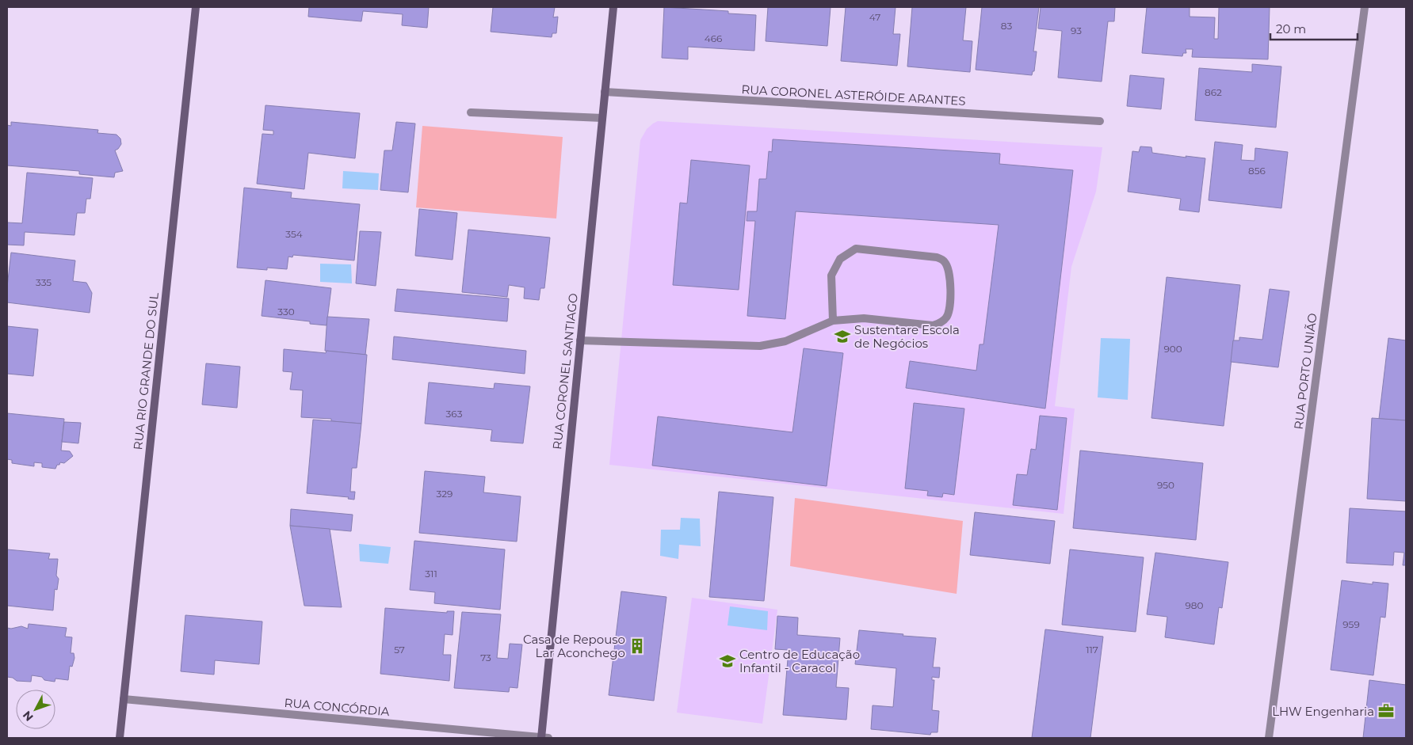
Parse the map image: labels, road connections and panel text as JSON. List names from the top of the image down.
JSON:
{
  "streets": {
    "main road": ["RUA RIO GRANDE DO SUL", "RUA CORONEL SANTIAGO"],
    "street": ["RUA CORONEL ASTERÓIDE ARANTES", "RUA PORTO UNIÃO", "RUA CONCÓRDIA"]
  },
  "crossings": [
    ["RUA CORONEL ASTERÓIDE ARANTES", "RUA CORONEL SANTIAGO"],
    ["RUA RIO GRANDE DO SUL", "RUA CONCÓRDIA"],
    ["RUA CORONEL SANTIAGO", "RUA CONCÓRDIA"]
  ],
  "places": {
    "school or university": ["Sustentare Escola de Negócios", "Centro de Educação Infantil - Caracol"],
    "building": ["Casa de Repouso Lar Aconchego"],
    "office": ["LHW Engenharia"]
  },
  "house_numbers": [
    "47",
    "83",
    "93",
    "466",
    "862",
    "856",
    "354",
    "335",
    "330",
    "900",
    "363",
    "950",
    "329",
    "311",
    "980",
    "959",
    "57",
    "117",
    "73"
  ],
  "scale_bar": "20 m",
  "north": "bottom left"
}
